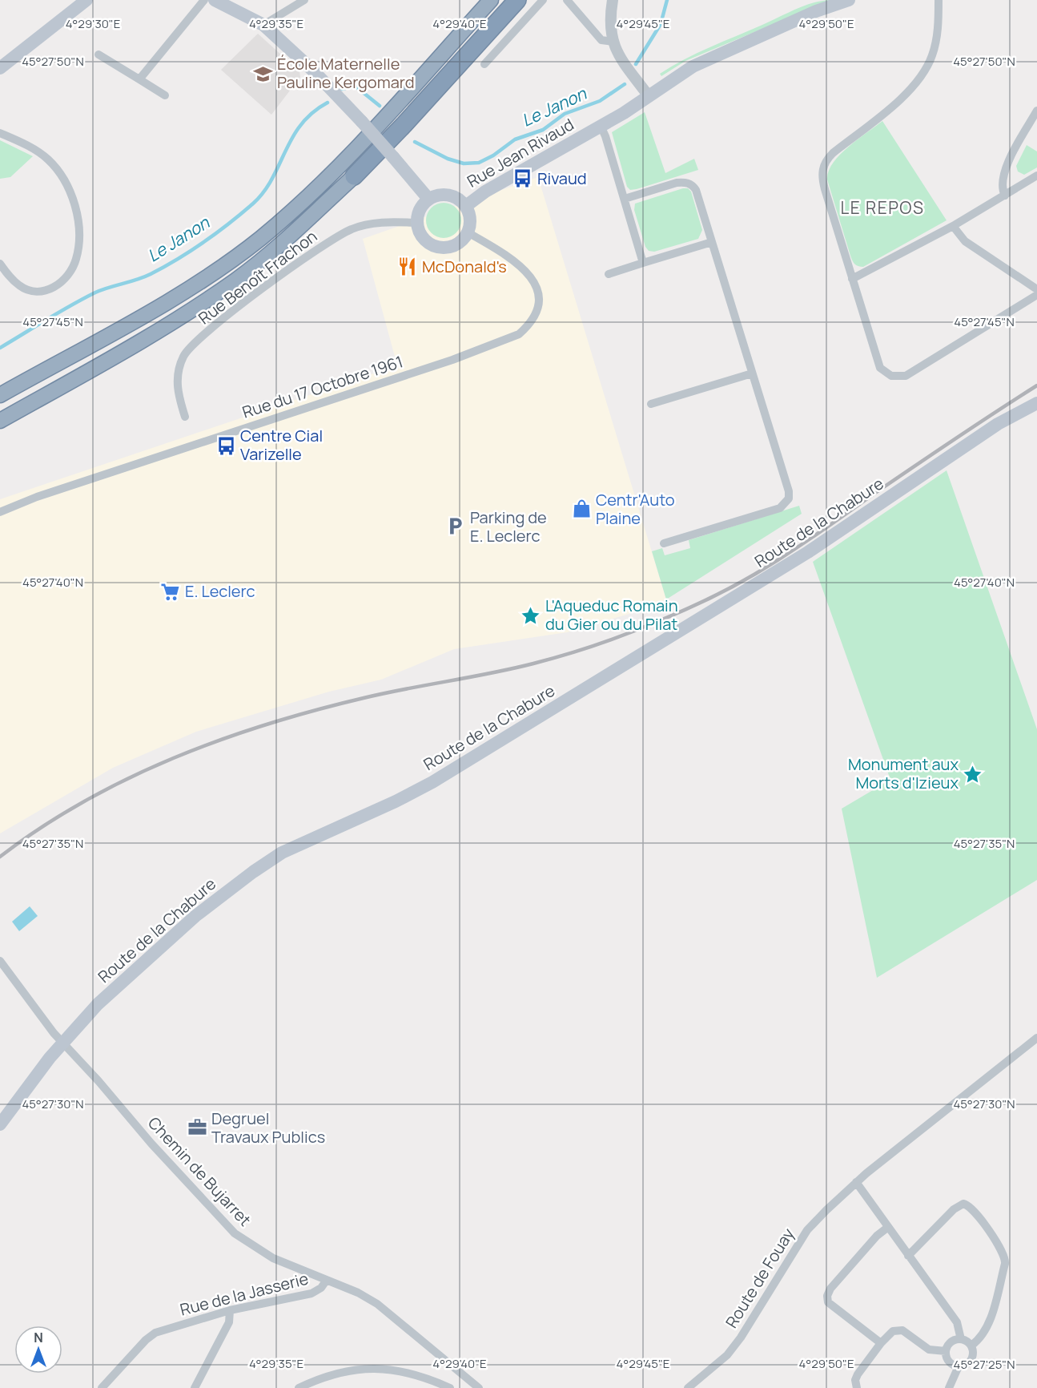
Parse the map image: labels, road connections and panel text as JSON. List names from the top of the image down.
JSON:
{
  "streets": {
    "main road": ["Rue Jean Rivaud", "Route de la Chabure"],
    "street": [
      "Rue Benoît Frachon",
      "Rue du 17 Octobre 1961",
      "Chemin de Bujarret",
      "Route de Fouay",
      "Rue de la Jasserie"
    ]
  },
  "crossings": [
    ["Rue Jean Rivaud", "Rue Benoît Frachon"],
    ["Rue Jean Rivaud", "Rue du 17 Octobre 1961"],
    ["Rue Benoît Frachon", "Rue du 17 Octobre 1961"],
    ["Route de la Chabure", "Chemin de Bujarret"],
    ["Chemin de Bujarret", "Rue de la Jasserie"]
  ],
  "districts": ["LE REPOS"],
  "water": ["Le Janon"],
  "places": {
    "school or university": ["École Maternelle Pauline Kergomard"],
    "bus stop": ["Rivaud", "Centre Cial Varizelle"],
    "restaurant": ["McDonald's"],
    "shop": ["Centr'Auto Plaine"],
    "parking": ["Parking de E. Leclerc"],
    "supermarket": ["E. Leclerc"],
    "place": ["L'Aqueduc Romain du Gier ou du Pilat", "Monument aux Morts d'Izieux"],
    "office": ["Degruel Travaux Publics"]
  },
  "north": "top",
  "coordinates": [
    "4°29'30\"E",
    "4°29'35\"E",
    "4°29'40\"E",
    "4°29'45\"E",
    "4°29'50\"E",
    "45°27'50\"N",
    "45°27'45\"N",
    "45°27'40\"N",
    "45°27'35\"N",
    "45°27'30\"N",
    "45°27'25\"N"
  ]
}
